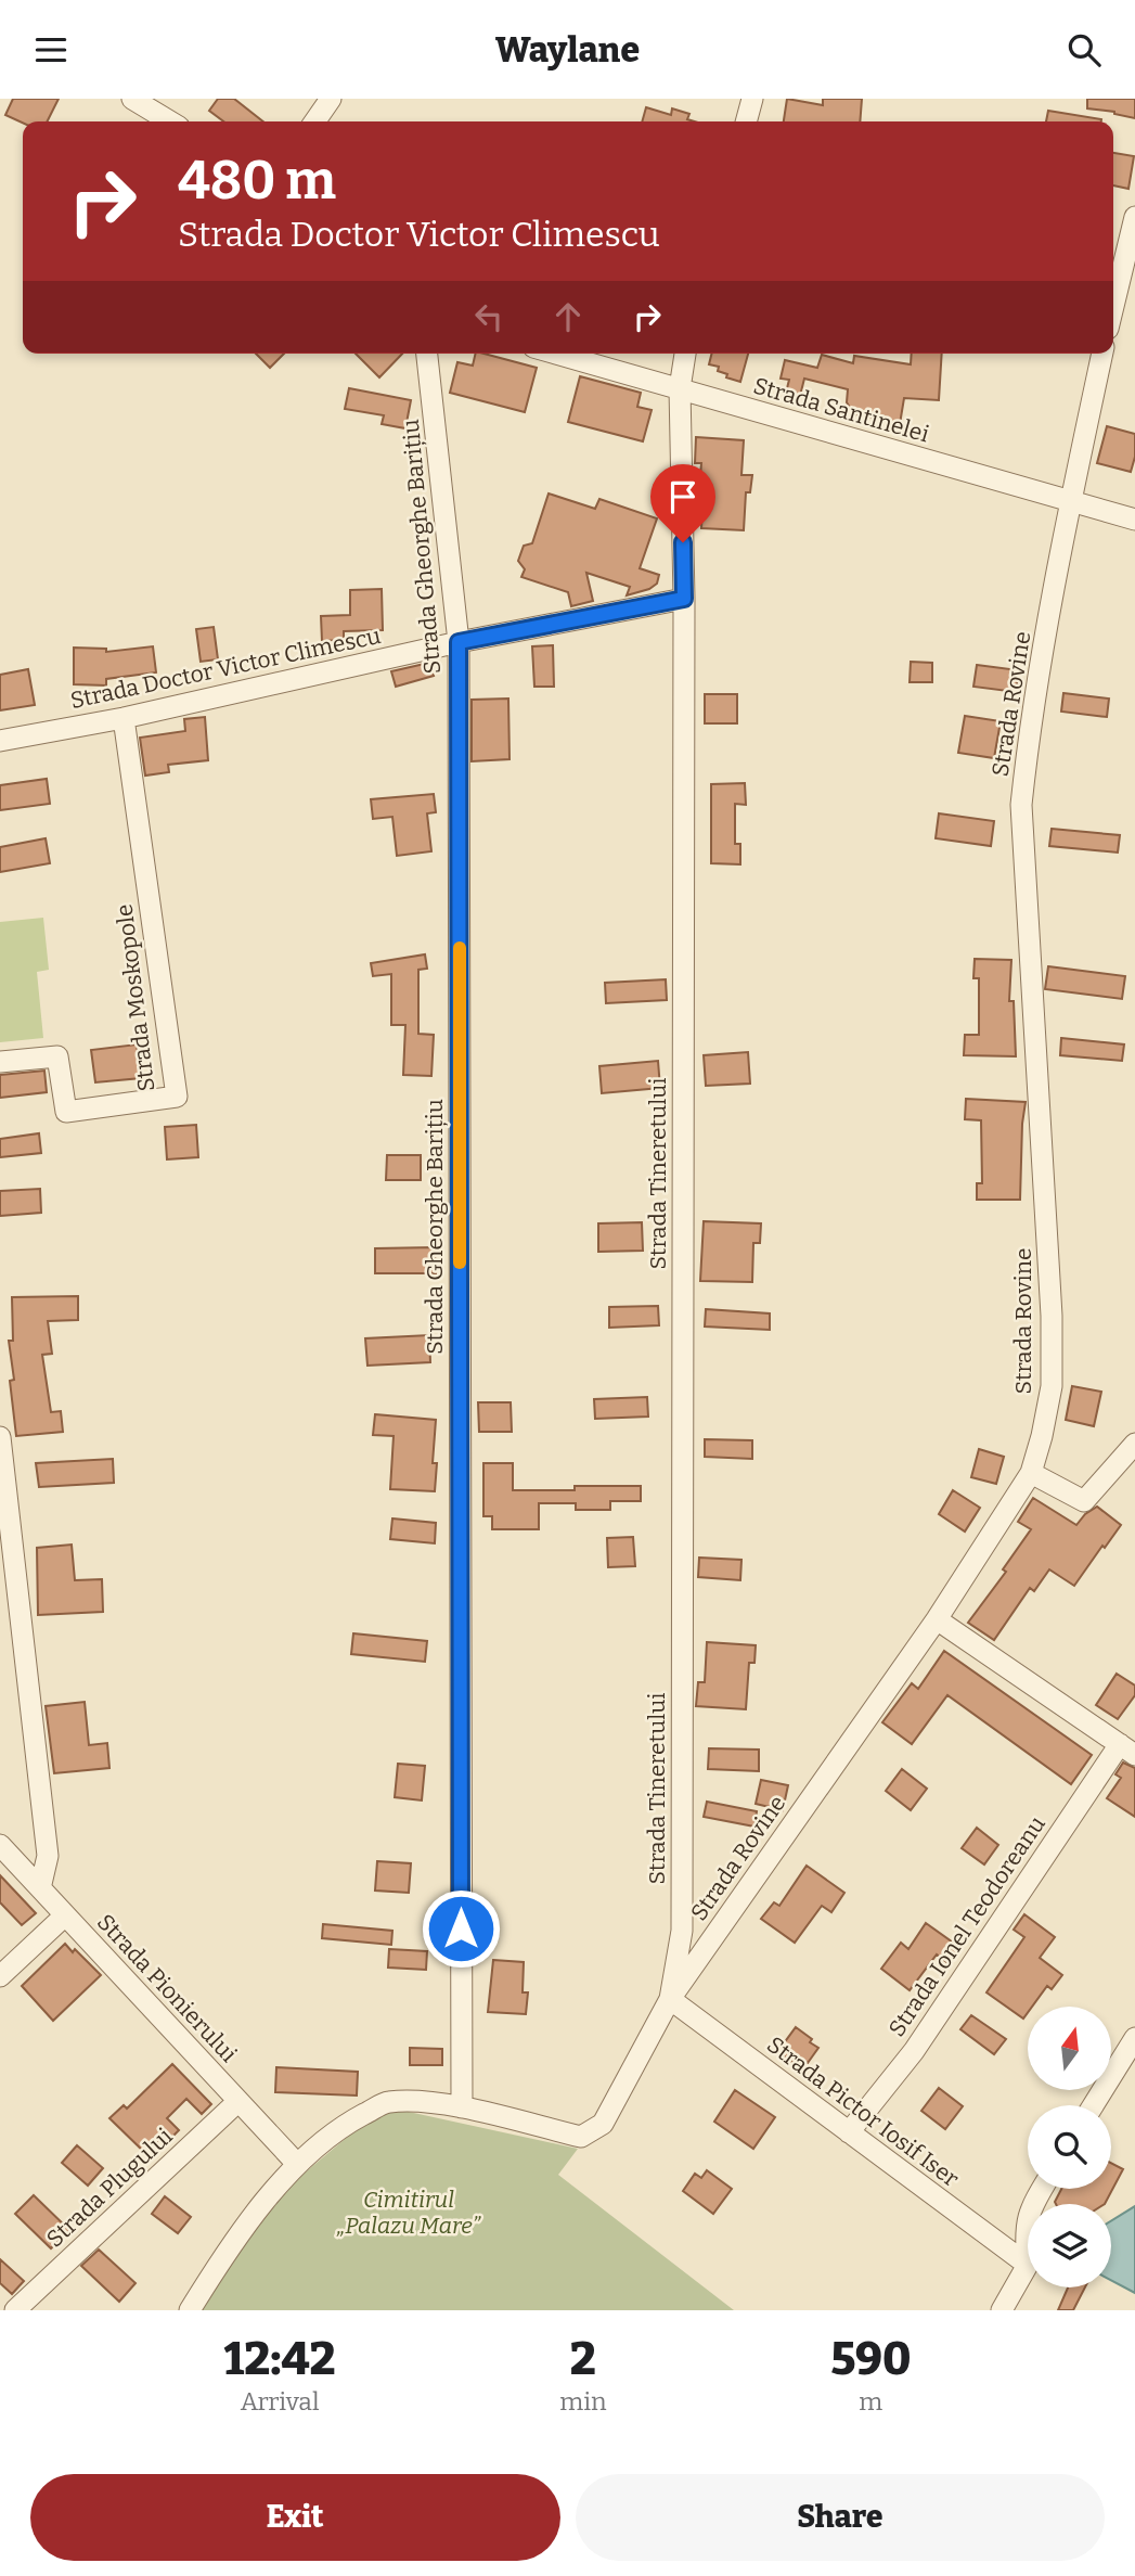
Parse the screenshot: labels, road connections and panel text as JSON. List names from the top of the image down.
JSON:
{
  "streets": {
    "street": [
      "Strada Santinelei",
      "Strada Gheorghe Barițiu",
      "Strada Doctor Victor Climescu",
      "Strada Rovine",
      "Strada Moskopole",
      "Strada Tineretului",
      "Strada Ionel Teodoreanu",
      "Strada Pionierului",
      "Strada Pictor Iosif Iser",
      "Strada Plugului"
    ]
  },
  "crossings": [
    ["Strada Santinelei", "Strada Rovine"],
    ["Strada Santinelei", "Strada Tineretului"],
    ["Strada Gheorghe Barițiu", "Strada Doctor Victor Climescu"],
    ["Strada Gheorghe Barițiu", "Strada Rovine"],
    ["Strada Doctor Victor Climescu", "Strada Moskopole"],
    ["Strada Doctor Victor Climescu", "Strada Tineretului"],
    ["Strada Rovine", "Strada Tineretului"],
    ["Strada Rovine", "Strada Pictor Iosif Iser"],
    ["Strada Tineretului", "Strada Pictor Iosif Iser"],
    ["Strada Ionel Teodoreanu", "Strada Pictor Iosif Iser"],
    ["Strada Pionierului", "Strada Plugului"]
  ],
  "parks": ["Cimitirul „Palazu Mare”"],
  "north": "top",
  "page": {
    "header": "Waylane",
    "turn": ["480 m", "Strada Doctor Victor Climescu"],
    "eta": [
      "12:42",
      "Arrival",
      "2",
      "min",
      "590",
      "m"
    ],
    "buttons": ["Exit", "Share"]
  }
}
